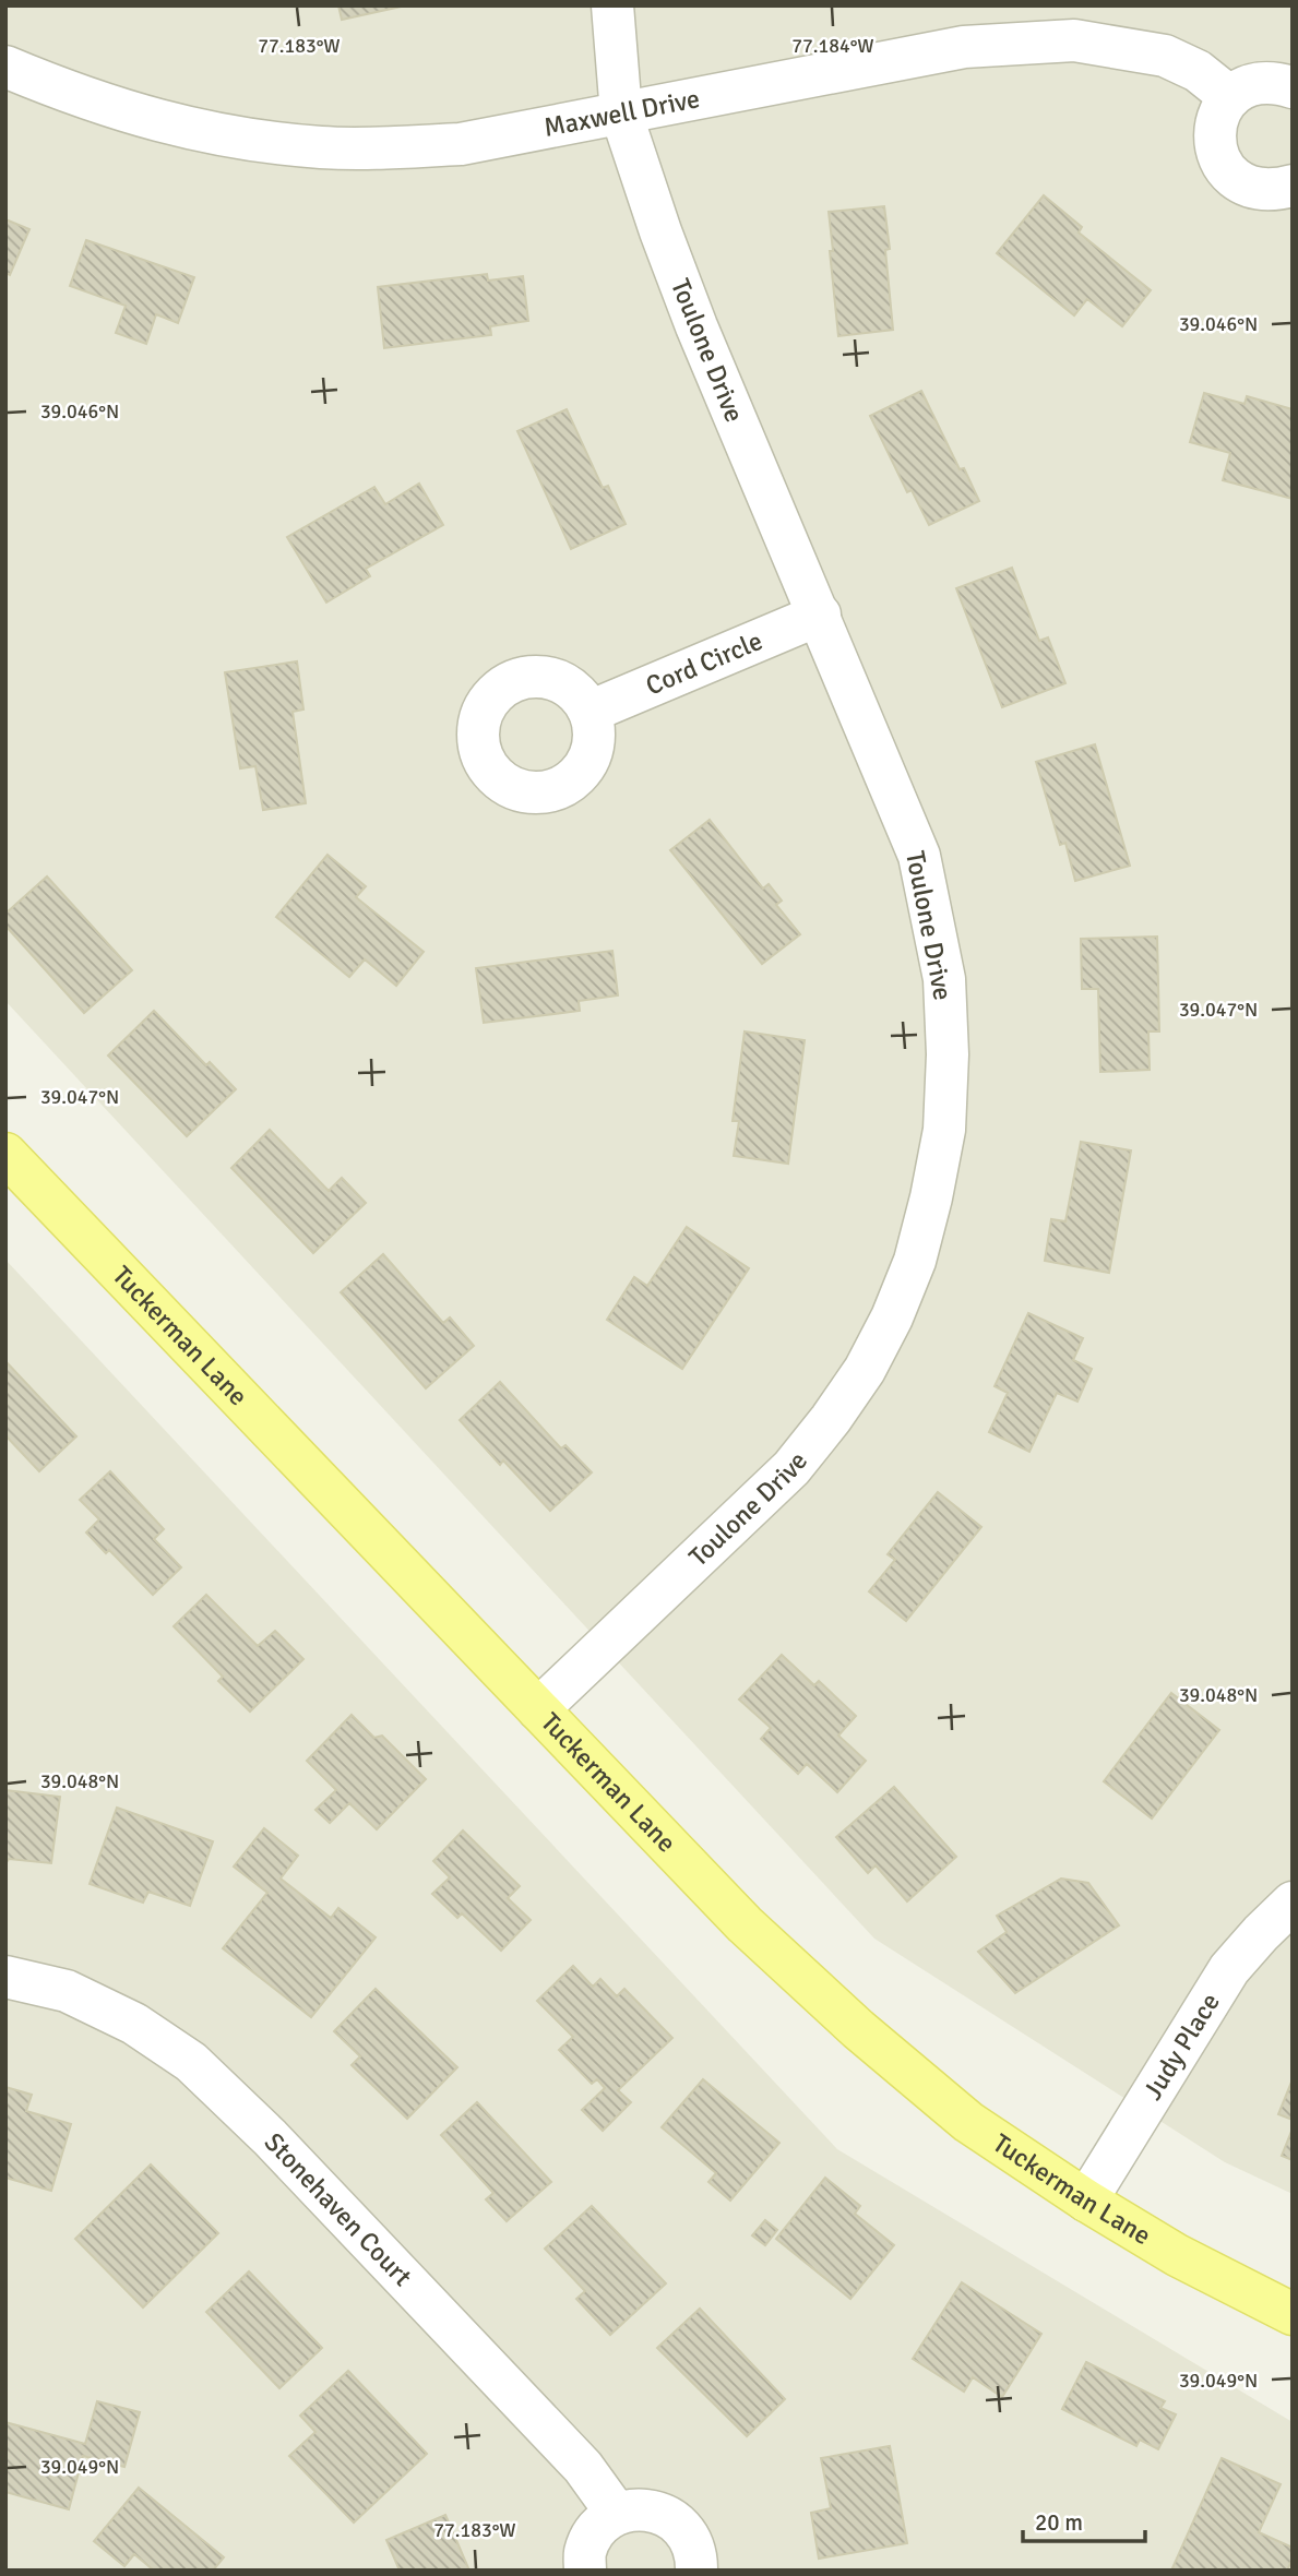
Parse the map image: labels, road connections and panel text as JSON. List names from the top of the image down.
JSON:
{
  "streets": {
    "main road": ["Tuckerman Lane"],
    "street": [
      "Maxwell Drive",
      "Toulone Drive",
      "Cord Circle",
      "Judy Place",
      "Stonehaven Court"
    ]
  },
  "crossings": [
    ["Maxwell Drive", "Toulone Drive"],
    ["Toulone Drive", "Cord Circle"],
    ["Toulone Drive", "Tuckerman Lane"],
    ["Tuckerman Lane", "Judy Place"]
  ],
  "scale_bar": "20 m",
  "coordinates": [
    "77.183°W",
    "77.184°W",
    "39.046°N",
    "39.047°N",
    "39.048°N",
    "39.049°N"
  ]
}
